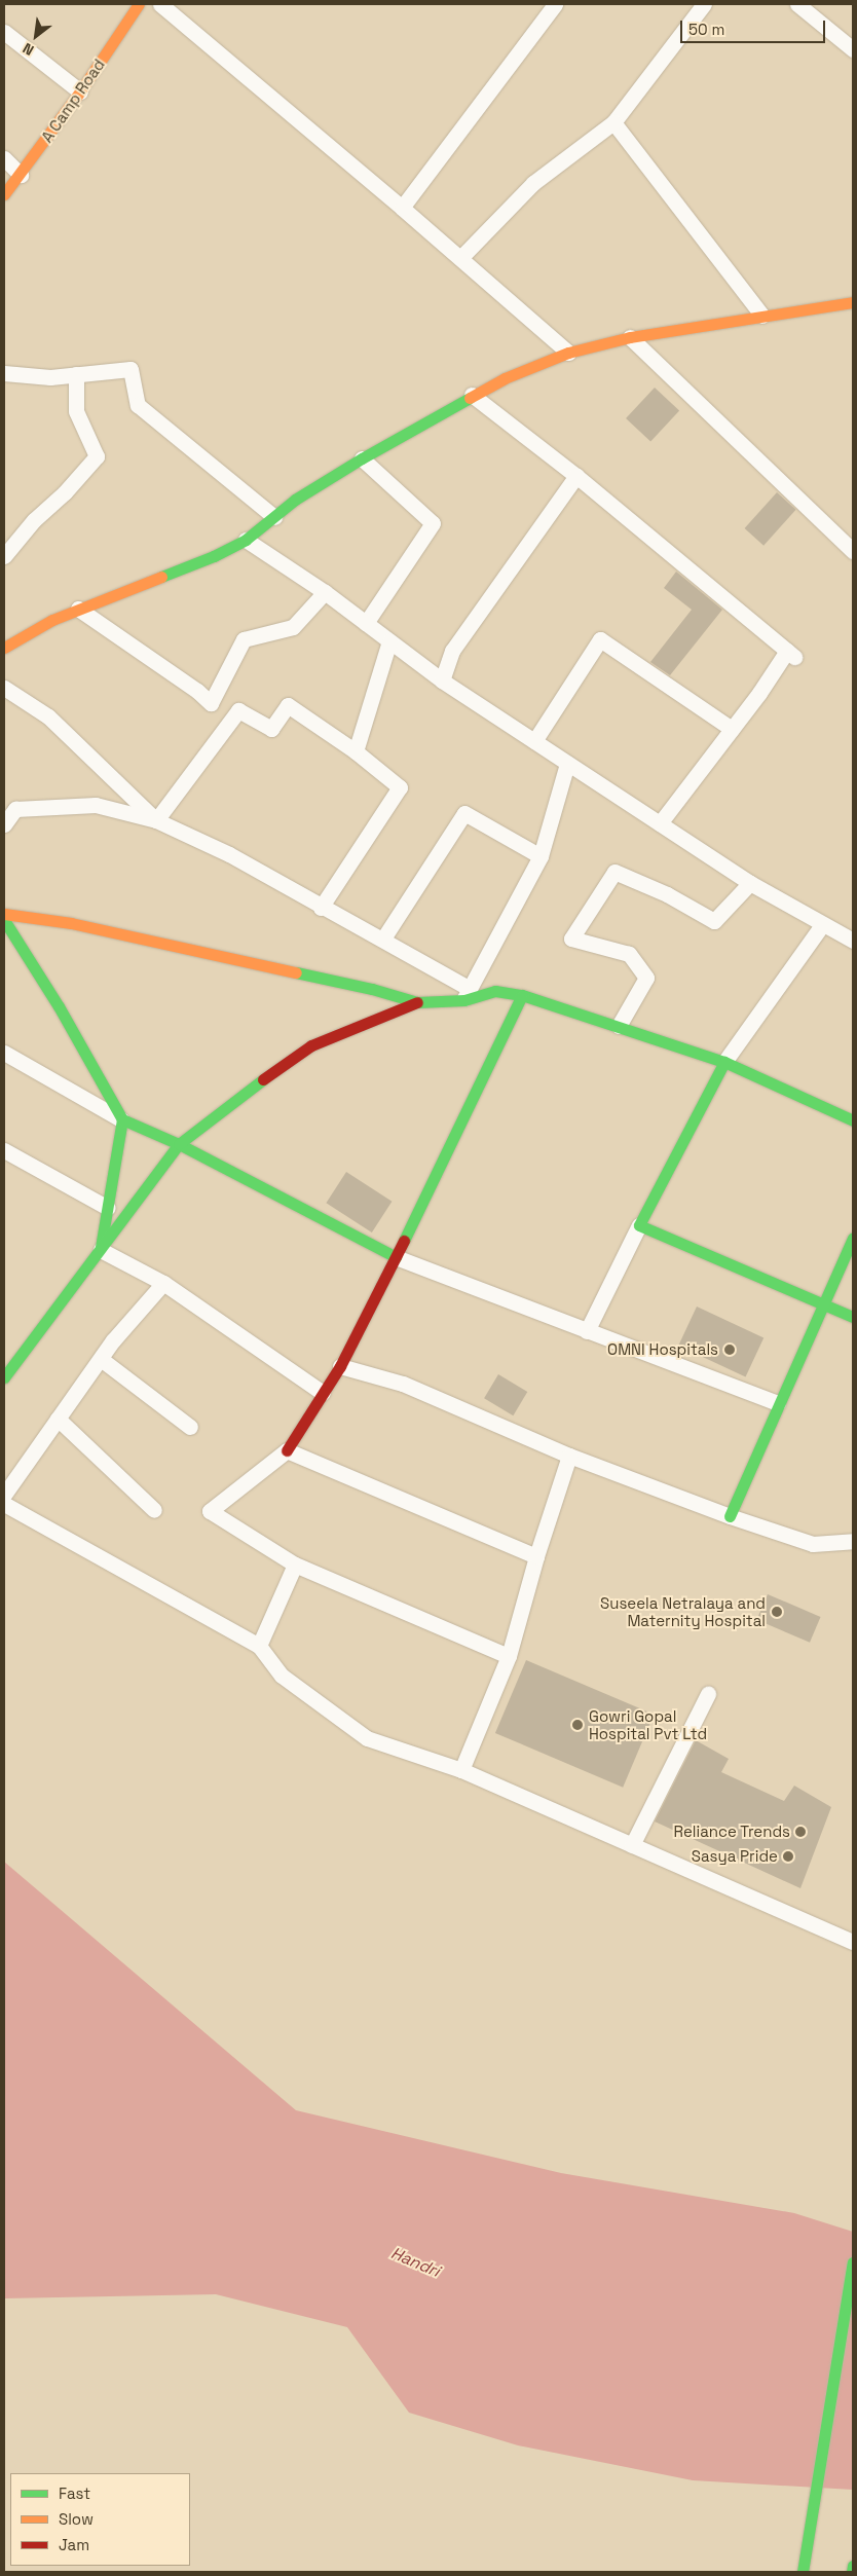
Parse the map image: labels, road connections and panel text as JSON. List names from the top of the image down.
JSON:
{
  "streets": {
    "street": ["A Camp Road"]
  },
  "water": ["Handri"],
  "places": [
    "OMNI Hospitals",
    "Suseela Netralaya and Maternity Hospital",
    "Gowri Gopal Hospital Pvt Ltd",
    "Reliance Trends",
    "Sasya Pride"
  ],
  "legend": ["Fast", "Slow", "Jam"],
  "scale_bar": "50 m",
  "north": "bottom left"
}
